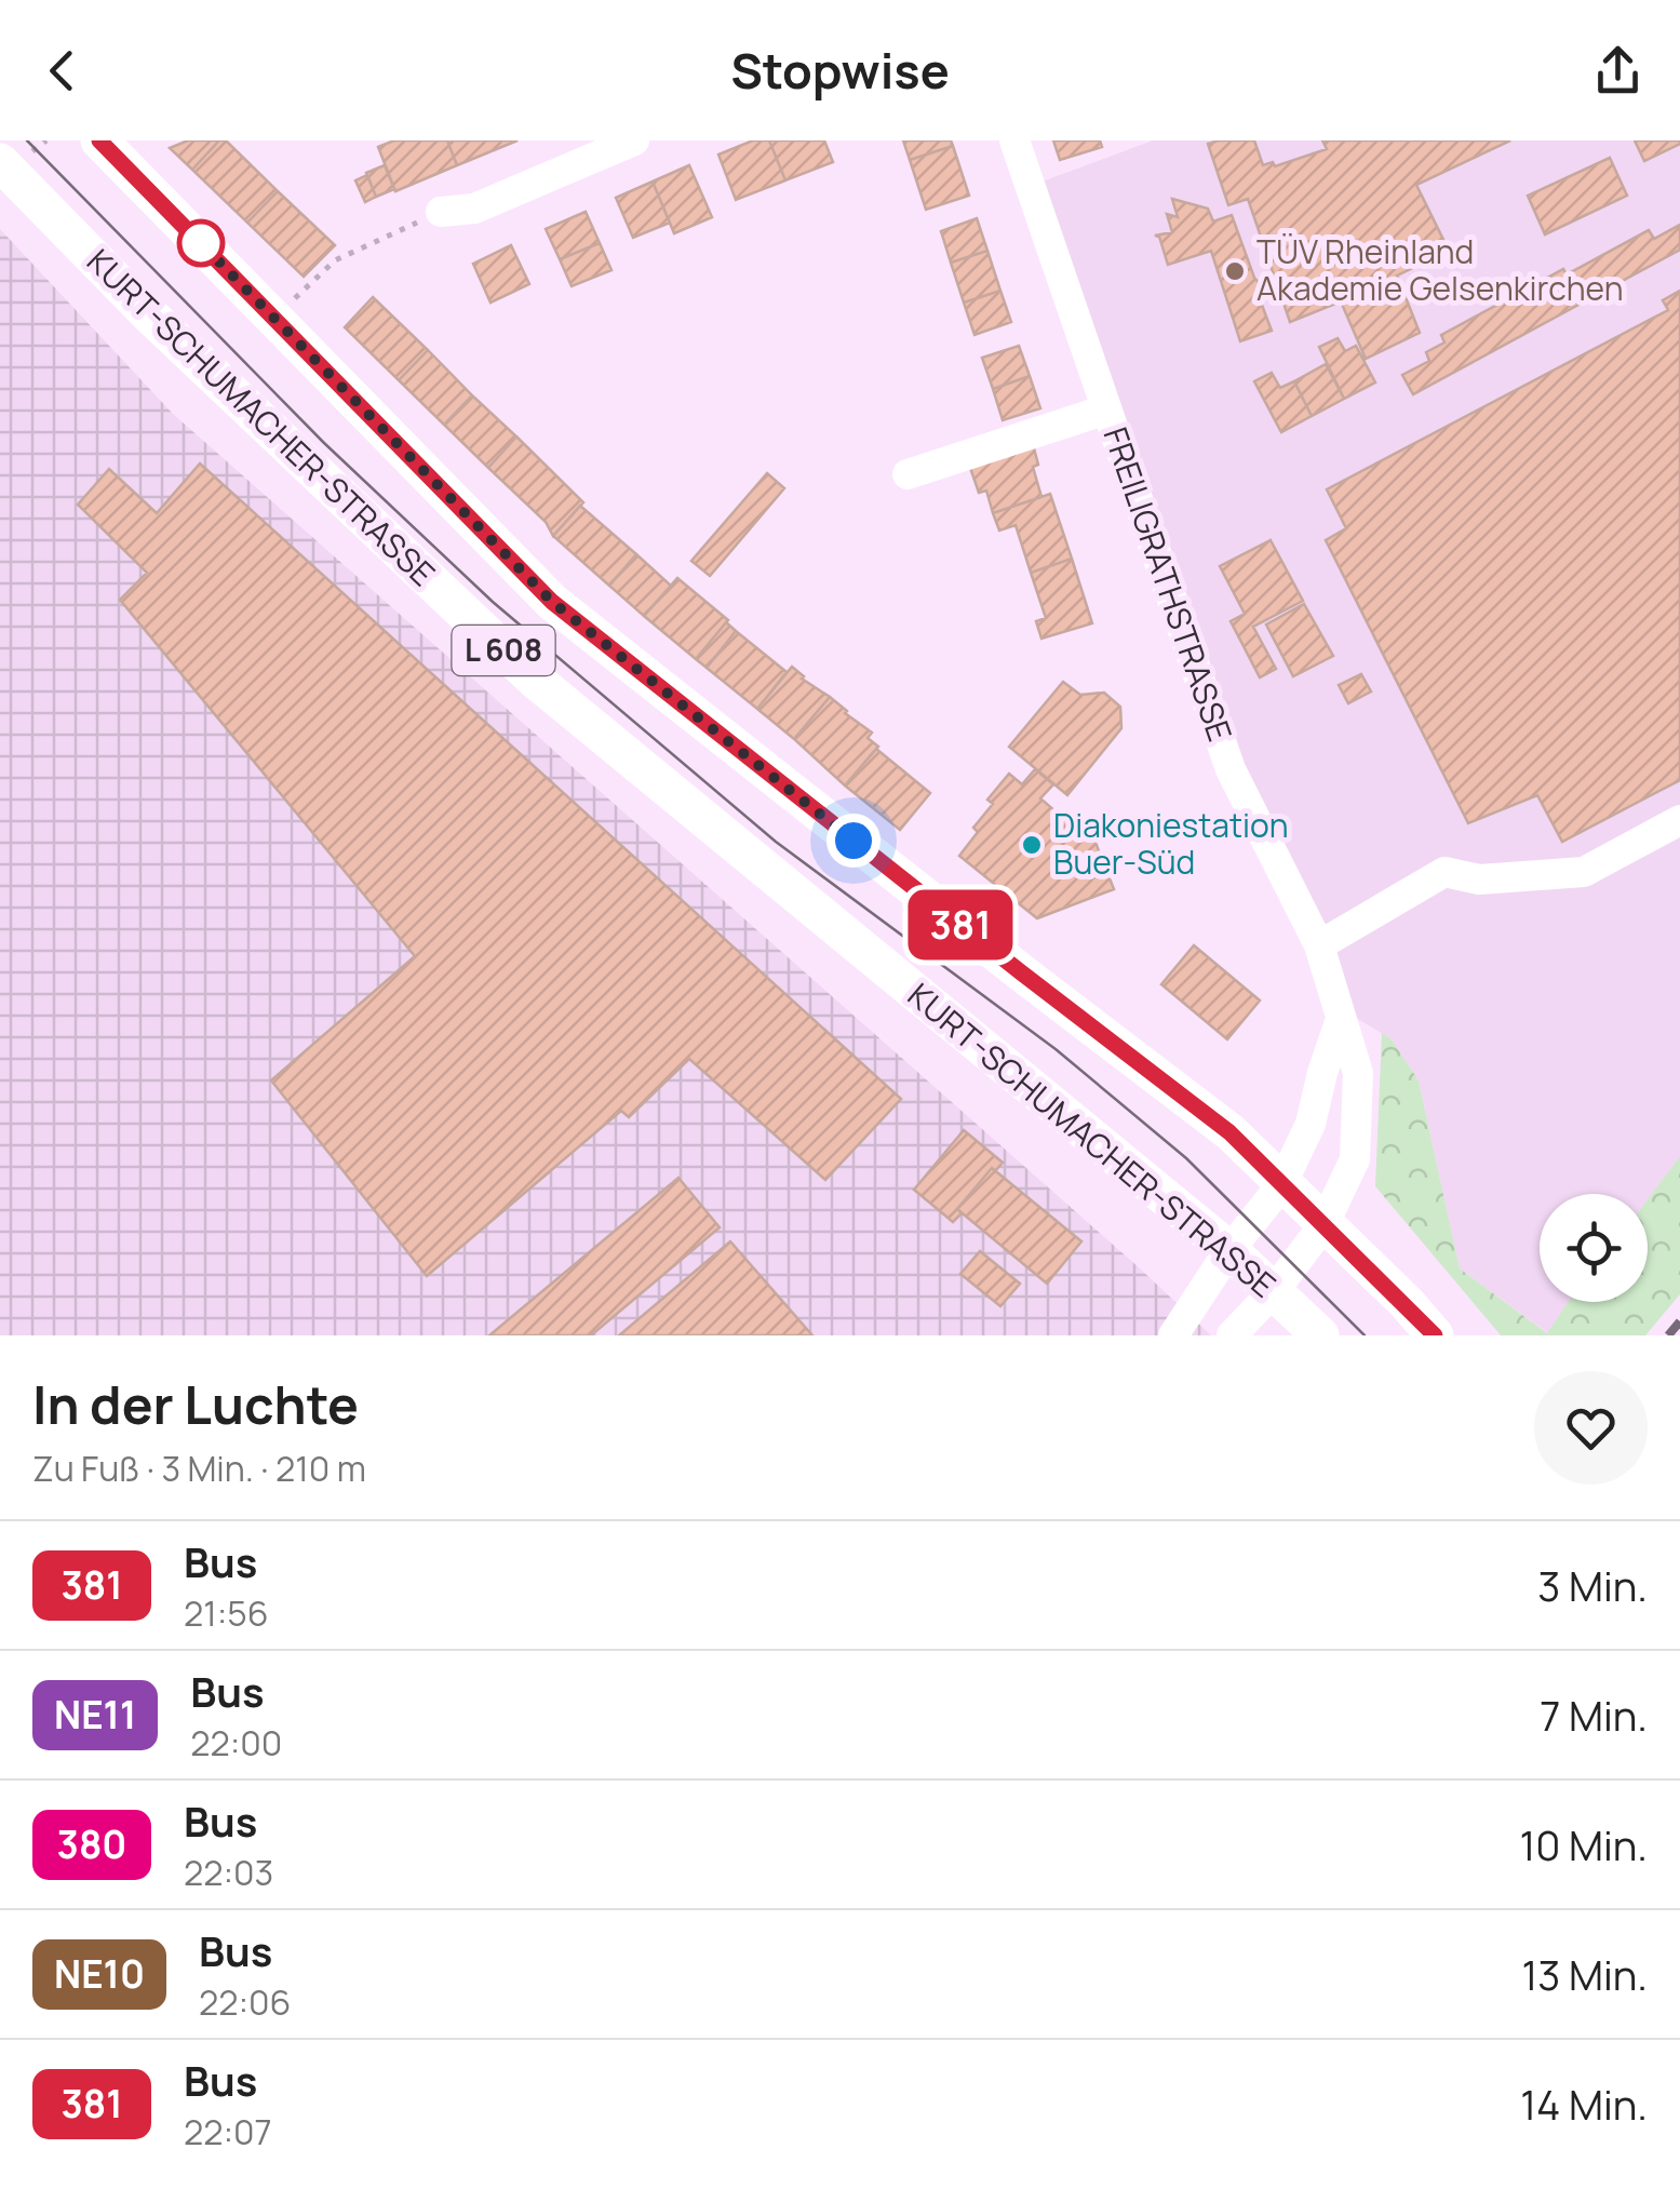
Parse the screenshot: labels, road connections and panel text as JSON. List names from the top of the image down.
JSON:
{
  "streets": {
    "main road": ["KURT-SCHUMACHER-STRASSE", "L 608"],
    "street": ["FREILIGRATHSTRASSE"]
  },
  "crossings": [
    ["KURT-SCHUMACHER-STRASSE", "FREILIGRATHSTRASSE"],
    ["FREILIGRATHSTRASSE", "L 608"]
  ],
  "places": ["TÜV Rheinland Akademie Gelsenkirchen", "Diakoniestation Buer-Süd"],
  "lines": ["bus line 381"],
  "page": {
    "header": "Stopwise",
    "on_map": "381",
    "heading": ["In der Luchte", "Zu Fuß · 3 Min. · 210 m"],
    "list": [
      {
        "mark": "381",
        "name": "Bus",
        "note": "21:56",
        "value": "3 Min."
      },
      {
        "mark": "NE11",
        "name": "Bus",
        "note": "22:00",
        "value": "7 Min."
      },
      {
        "mark": "380",
        "name": "Bus",
        "note": "22:03",
        "value": "10 Min."
      },
      {
        "mark": "NE10",
        "name": "Bus",
        "note": "22:06",
        "value": "13 Min."
      },
      {
        "mark": "381",
        "name": "Bus",
        "note": "22:07",
        "value": "14 Min."
      }
    ]
  }
}
